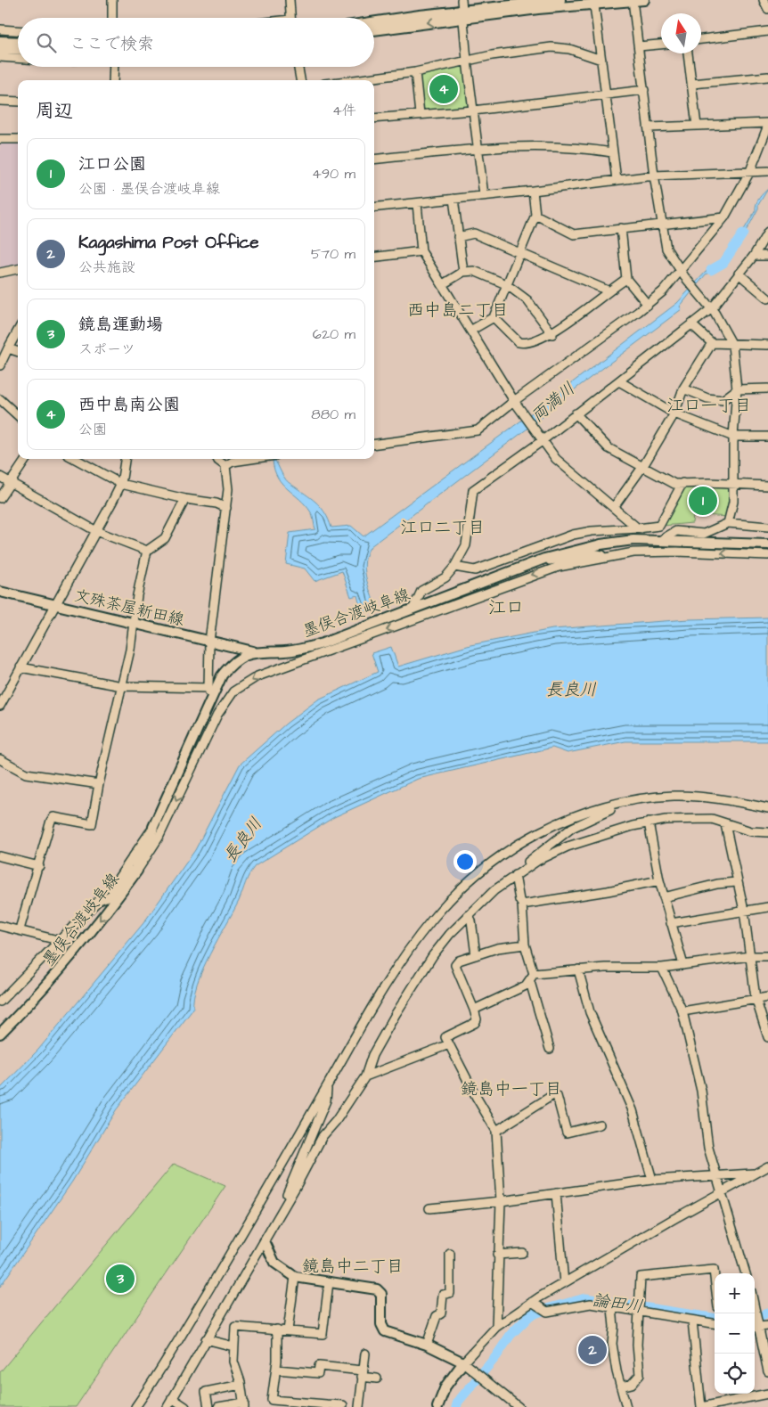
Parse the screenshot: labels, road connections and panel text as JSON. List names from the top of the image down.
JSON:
{
  "streets": {
    "main road": ["文殊茶屋新田線", "墨俣合渡岐阜線"]
  },
  "crossings": [
    ["文殊茶屋新田線", "墨俣合渡岐阜線"]
  ],
  "districts": [
    "西中島二丁目",
    "江口一丁目",
    "江口二丁目",
    "江口",
    "鏡島中一丁目",
    "鏡島中二丁目"
  ],
  "water": ["両満川", "長良川", "論田川"],
  "north": "top",
  "page": {
    "search": "ここで検索",
    "pins": [
      "4",
      "1",
      "3",
      "2"
    ],
    "heading": ["周辺", "4件"],
    "list": [
      {
        "mark": "1",
        "name": "江口公園",
        "note": "公園 · 墨俣合渡岐阜線",
        "value": "490 m"
      },
      {
        "mark": "2",
        "name": "Kagashima Post Office",
        "note": "公共施設",
        "value": "570 m"
      },
      {
        "mark": "3",
        "name": "鏡島運動場",
        "note": "スポーツ",
        "value": "620 m"
      },
      {
        "mark": "4",
        "name": "西中島南公園",
        "note": "公園",
        "value": "880 m"
      }
    ],
    "map_buttons": ["+", "−"]
  }
}
